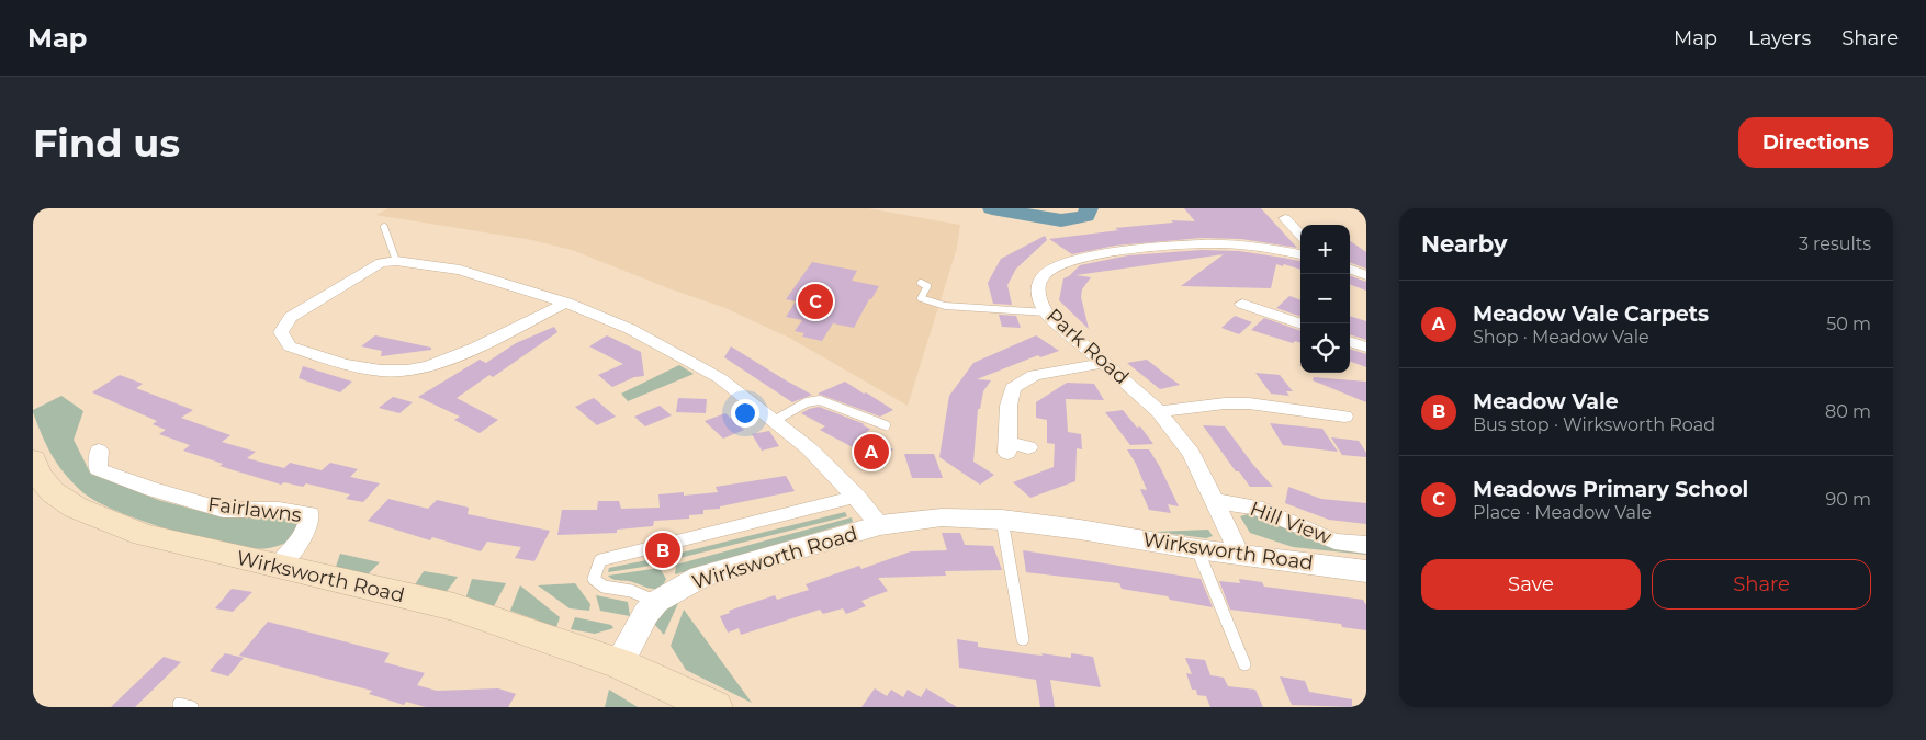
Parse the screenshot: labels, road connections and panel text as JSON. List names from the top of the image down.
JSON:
{
  "streets": {
    "main road": ["Wirksworth Road"],
    "street": ["Park Road", "Fairlawns", "Hill View"]
  },
  "crossings": [
    ["Park Road", "Hill View"],
    ["Park Road", "Wirksworth Road"],
    ["Fairlawns", "Wirksworth Road"]
  ],
  "page": {
    "header": "Map",
    "nav": ["Map", "Layers", "Share"],
    "buttons": [
      "Directions",
      ["Save", "Share"]
    ],
    "title": "Find us",
    "heading": ["Nearby", "3 results"],
    "map_buttons": ["+", "−"],
    "list": [
      {
        "mark": "A",
        "name": "Meadow Vale Carpets",
        "note": "Shop · Meadow Vale",
        "value": "50 m"
      },
      {
        "mark": "B",
        "name": "Meadow Vale",
        "note": "Bus stop · Wirksworth Road",
        "value": "80 m"
      },
      {
        "mark": "C",
        "name": "Meadows Primary School",
        "note": "Place · Meadow Vale",
        "value": "90 m"
      }
    ],
    "pins": ["C", "A", "B"]
  }
}
